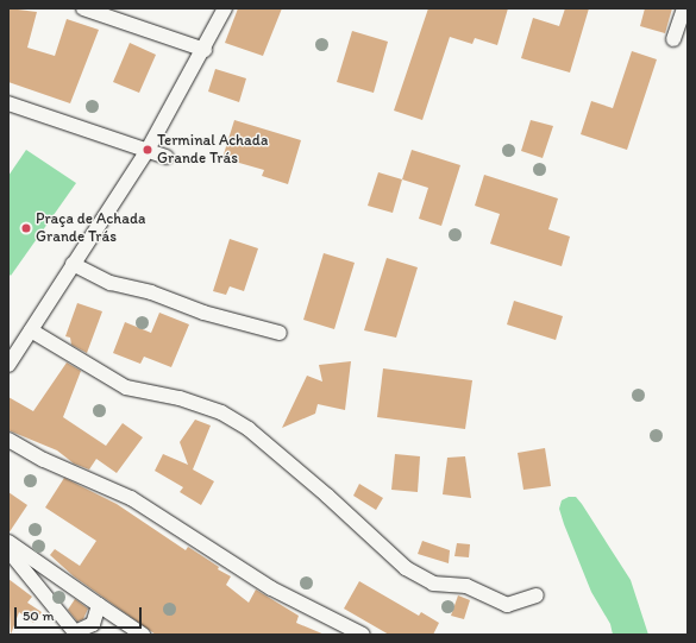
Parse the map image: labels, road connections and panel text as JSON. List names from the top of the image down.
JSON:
{
  "places": ["Terminal Achada Grande Trás", "Praça de Achada Grande Trás"],
  "scale_bar": "50 m"
}
